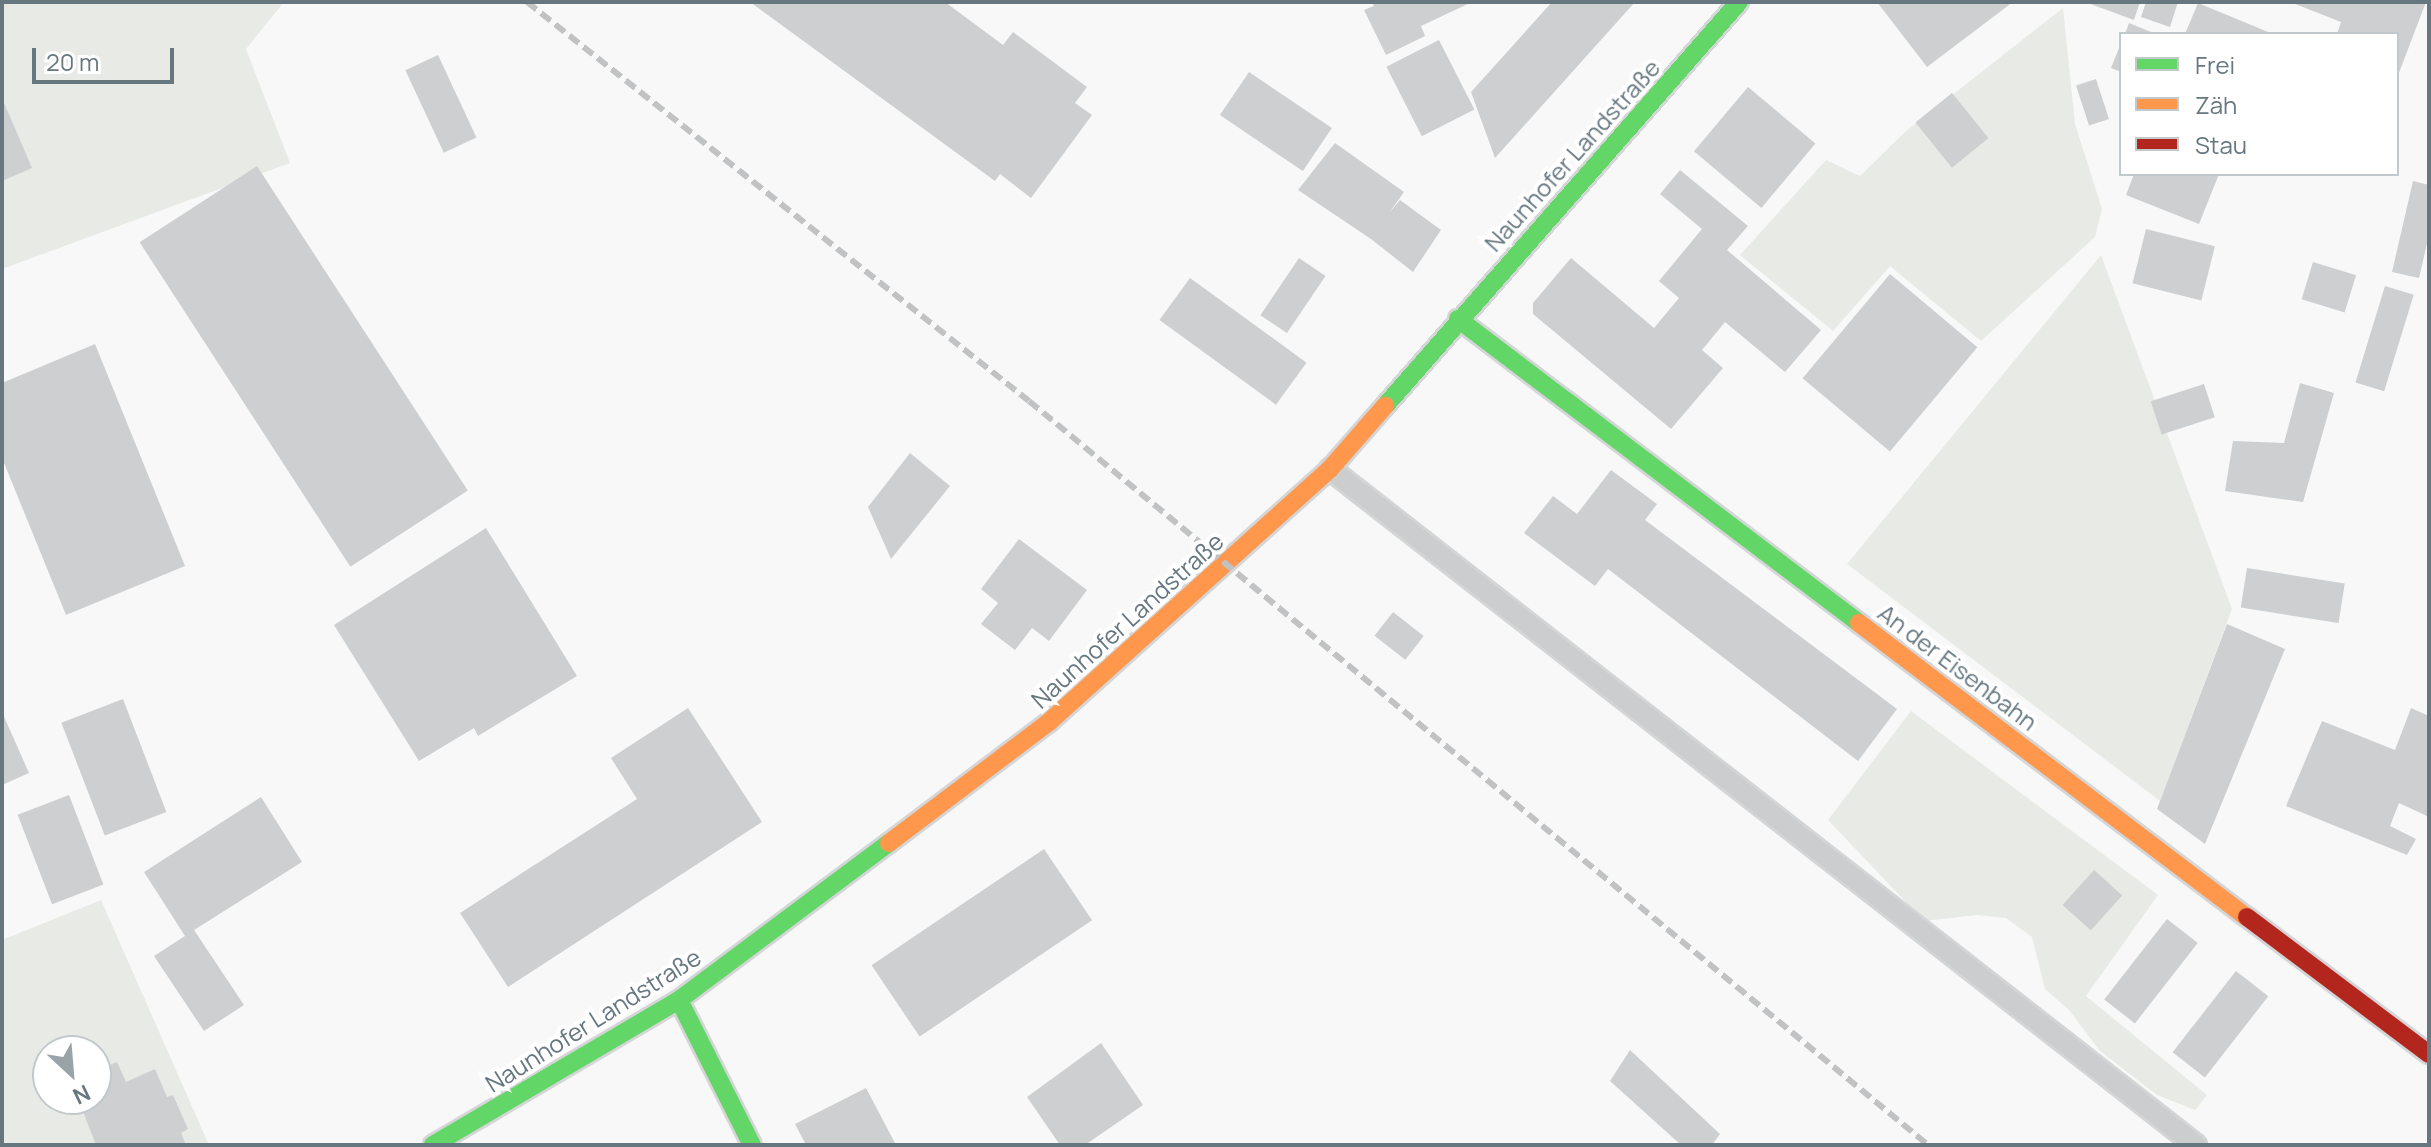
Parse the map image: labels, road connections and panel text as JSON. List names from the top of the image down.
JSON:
{
  "streets": {
    "street": ["Naunhofer Landstraße", "An der Eisenbahn"]
  },
  "crossings": [
    ["Naunhofer Landstraße", "An der Eisenbahn"]
  ],
  "legend": ["Frei", "Zäh", "Stau"],
  "scale_bar": "20 m",
  "north": "bottom right"
}
